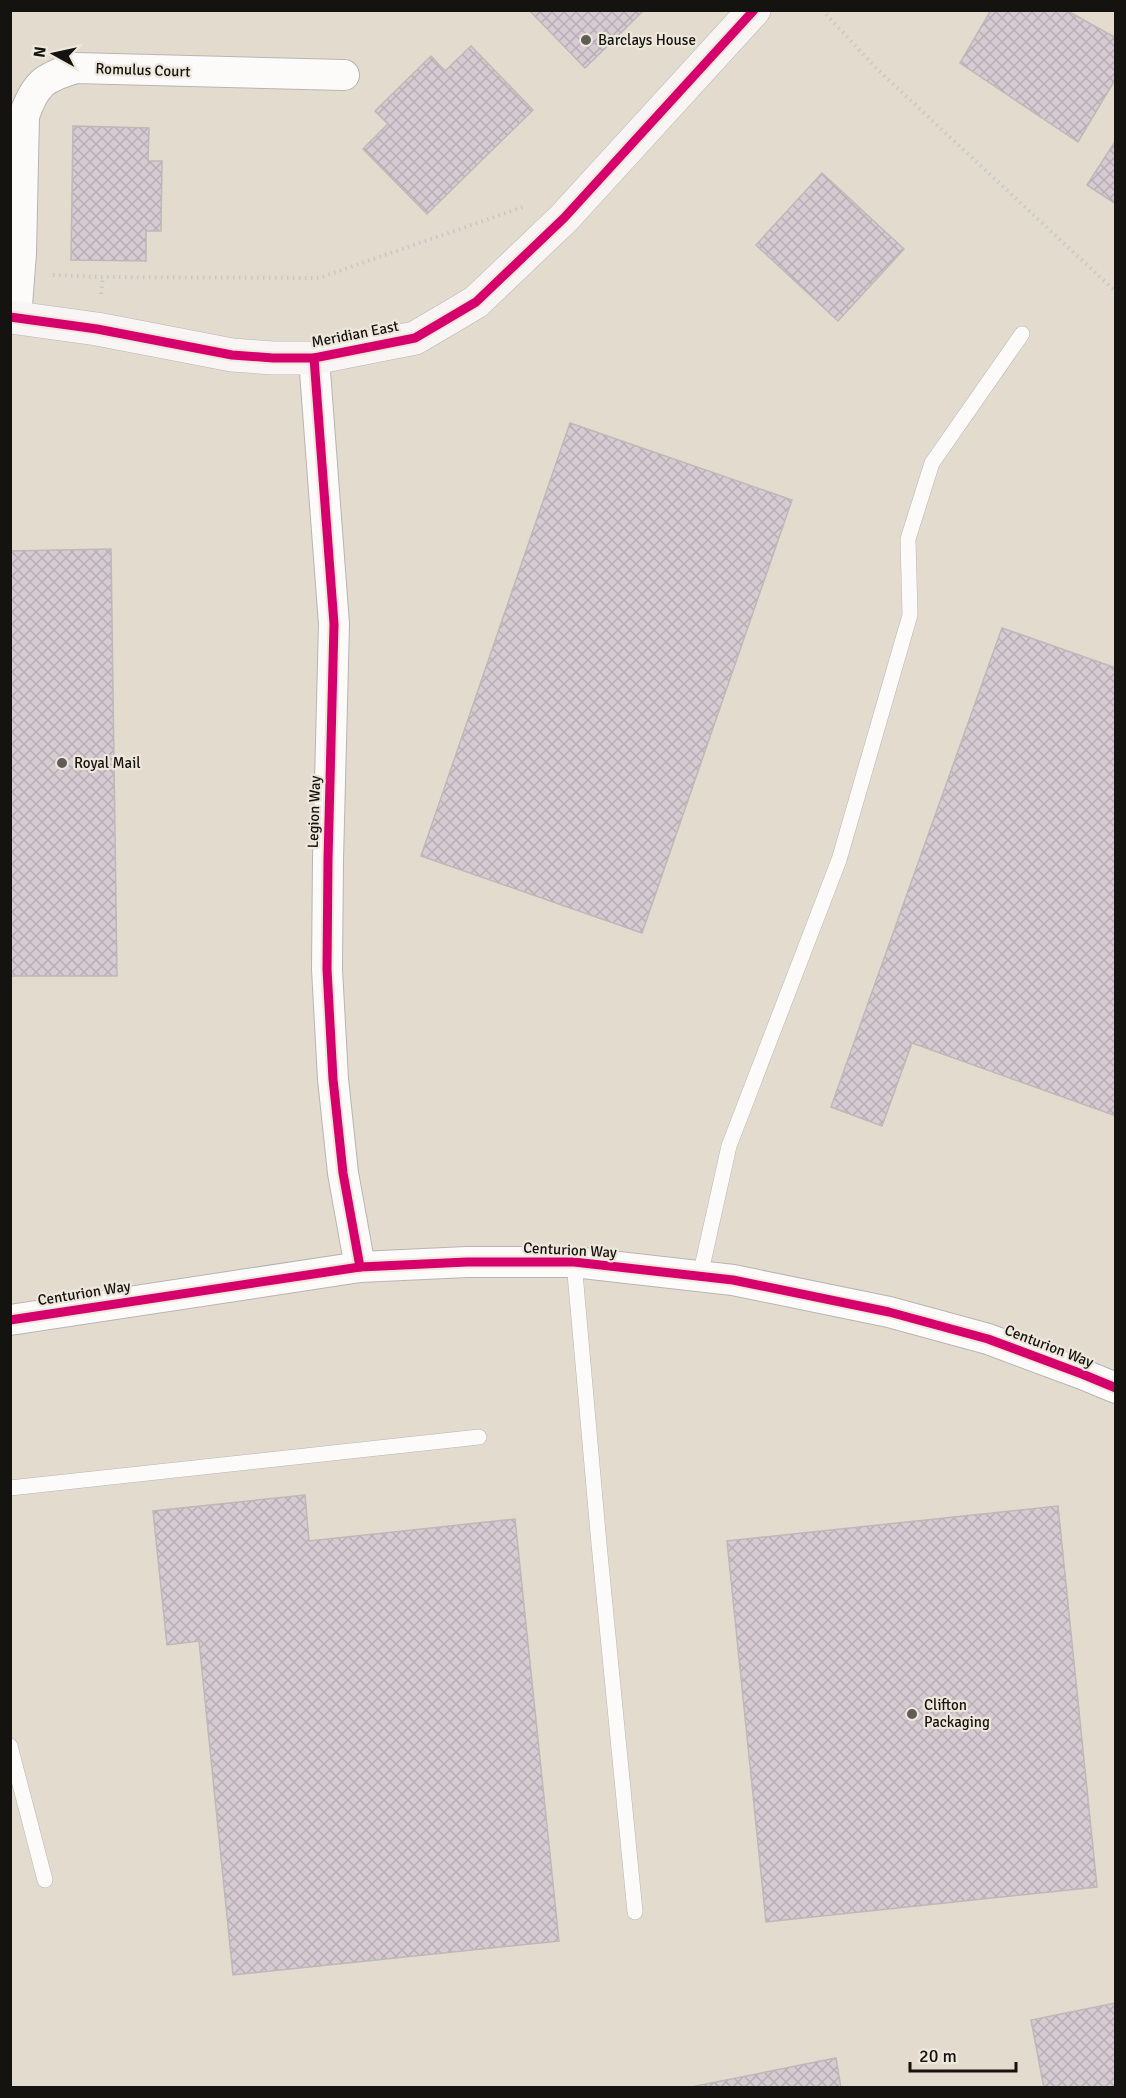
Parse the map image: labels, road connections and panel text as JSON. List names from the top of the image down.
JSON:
{
  "streets": {
    "street": [
      "Romulus Court",
      "Meridian East",
      "Legion Way",
      "Centurion Way"
    ]
  },
  "crossings": [
    ["Romulus Court", "Meridian East"],
    ["Meridian East", "Legion Way"],
    ["Legion Way", "Centurion Way"]
  ],
  "places": ["Barclays House", "Royal Mail", "Clifton Packaging"],
  "scale_bar": "20 m",
  "north": "left"
}
